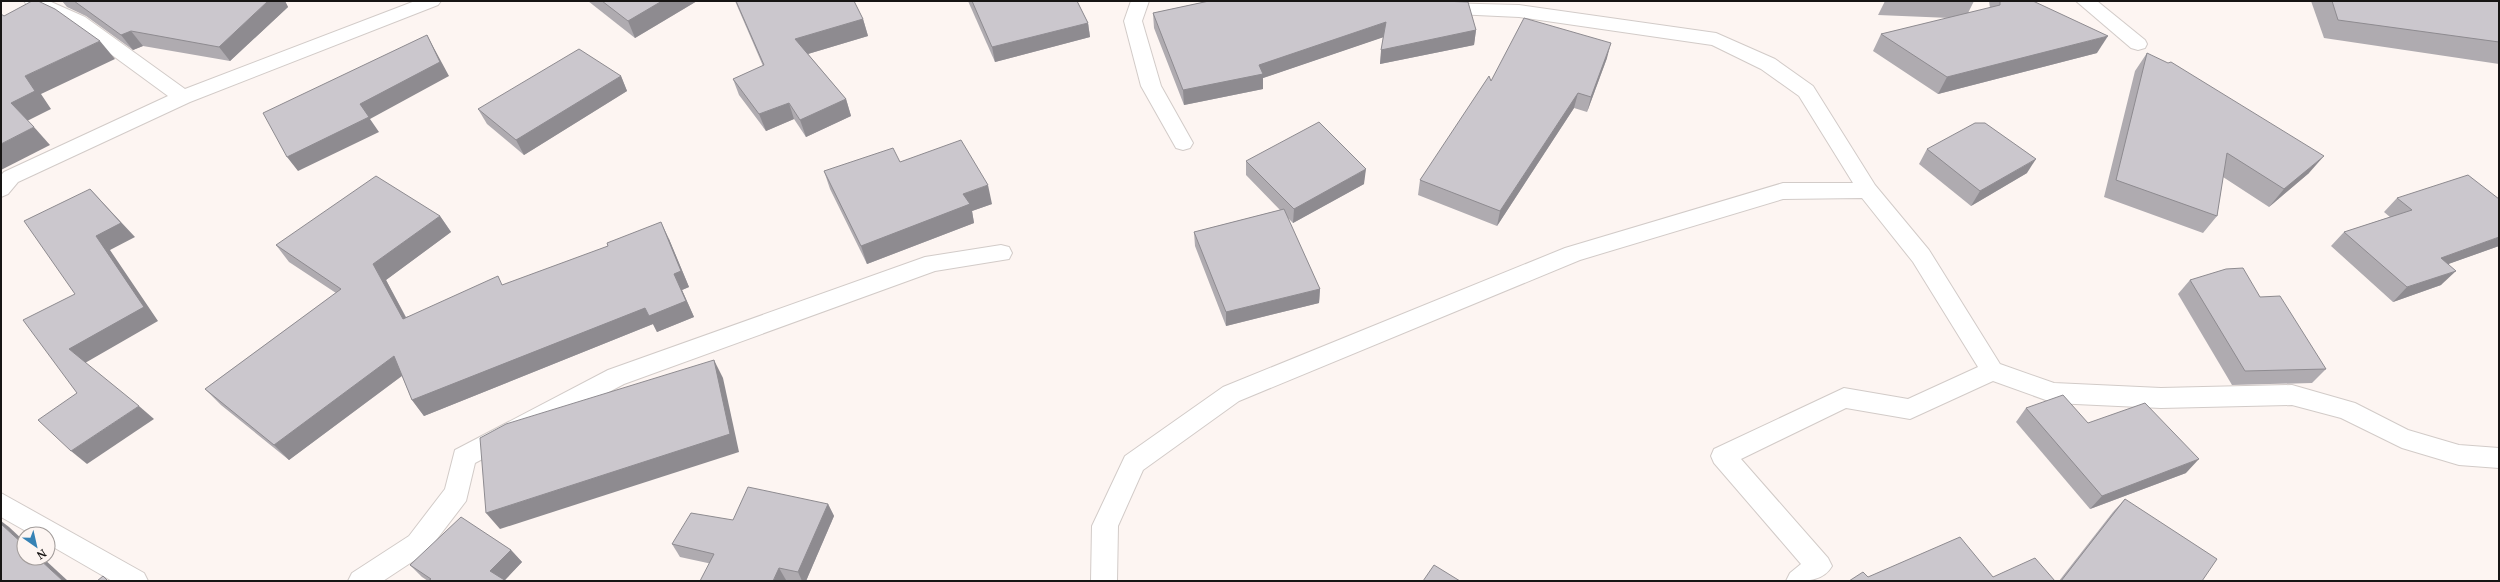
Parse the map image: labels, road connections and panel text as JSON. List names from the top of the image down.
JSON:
{
  "north": "bottom right"
}
